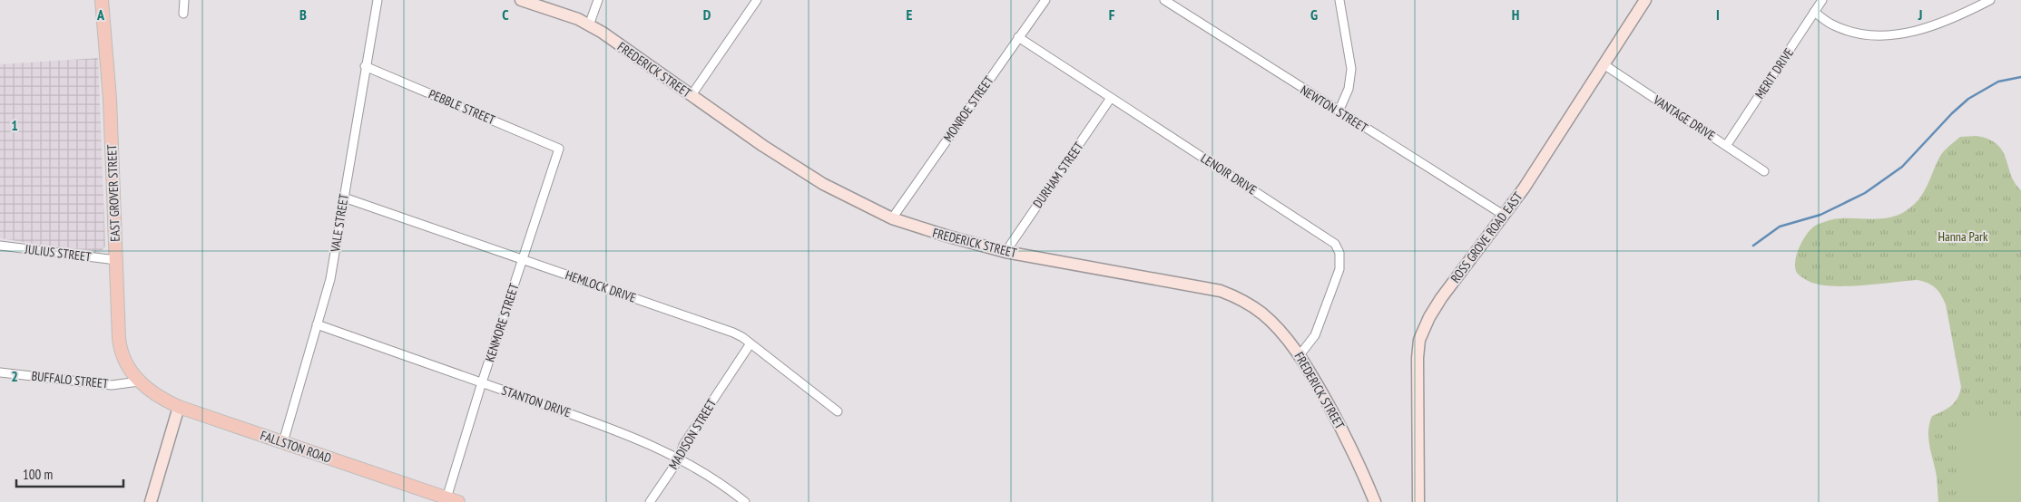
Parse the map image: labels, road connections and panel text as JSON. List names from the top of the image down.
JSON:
{
  "streets": {
    "main road": ["EAST GROVER STREET", "FALLSTON ROAD"],
    "street": [
      "FREDERICK STREET",
      "MERIT DRIVE",
      "PEBBLE STREET",
      "MONROE STREET",
      "NEWTON STREET",
      "VANTAGE DRIVE",
      "LENOIR DRIVE",
      "DURHAM STREET",
      "VALE STREET",
      "ROSS GROVE ROAD EAST",
      "JULIUS STREET",
      "HEMLOCK DRIVE",
      "KENMORE STREET",
      "BUFFALO STREET",
      "STANTON DRIVE",
      "MADISON STREET"
    ]
  },
  "crossings": [
    ["FREDERICK STREET", "MONROE STREET"],
    ["FREDERICK STREET", "LENOIR DRIVE"],
    ["FREDERICK STREET", "DURHAM STREET"],
    ["MERIT DRIVE", "VANTAGE DRIVE"],
    ["PEBBLE STREET", "VALE STREET"],
    ["PEBBLE STREET", "KENMORE STREET"],
    ["MONROE STREET", "LENOIR DRIVE"],
    ["NEWTON STREET", "ROSS GROVE ROAD EAST"],
    ["VANTAGE DRIVE", "ROSS GROVE ROAD EAST"],
    ["LENOIR DRIVE", "DURHAM STREET"],
    ["EAST GROVER STREET", "JULIUS STREET"],
    ["EAST GROVER STREET", "BUFFALO STREET"],
    ["EAST GROVER STREET", "FALLSTON ROAD"],
    ["VALE STREET", "HEMLOCK DRIVE"],
    ["VALE STREET", "STANTON DRIVE"],
    ["VALE STREET", "FALLSTON ROAD"],
    ["HEMLOCK DRIVE", "KENMORE STREET"],
    ["HEMLOCK DRIVE", "MADISON STREET"],
    ["KENMORE STREET", "STANTON DRIVE"],
    ["KENMORE STREET", "FALLSTON ROAD"],
    ["BUFFALO STREET", "FALLSTON ROAD"],
    ["STANTON DRIVE", "MADISON STREET"]
  ],
  "parks": ["Hanna Park"],
  "scale_bar": "100 m",
  "grid": {
    "columns": [
      "A",
      "B",
      "C",
      "D",
      "E",
      "F",
      "G",
      "H",
      "I",
      "J"
    ],
    "rows": ["1", "2"]
  }
}
